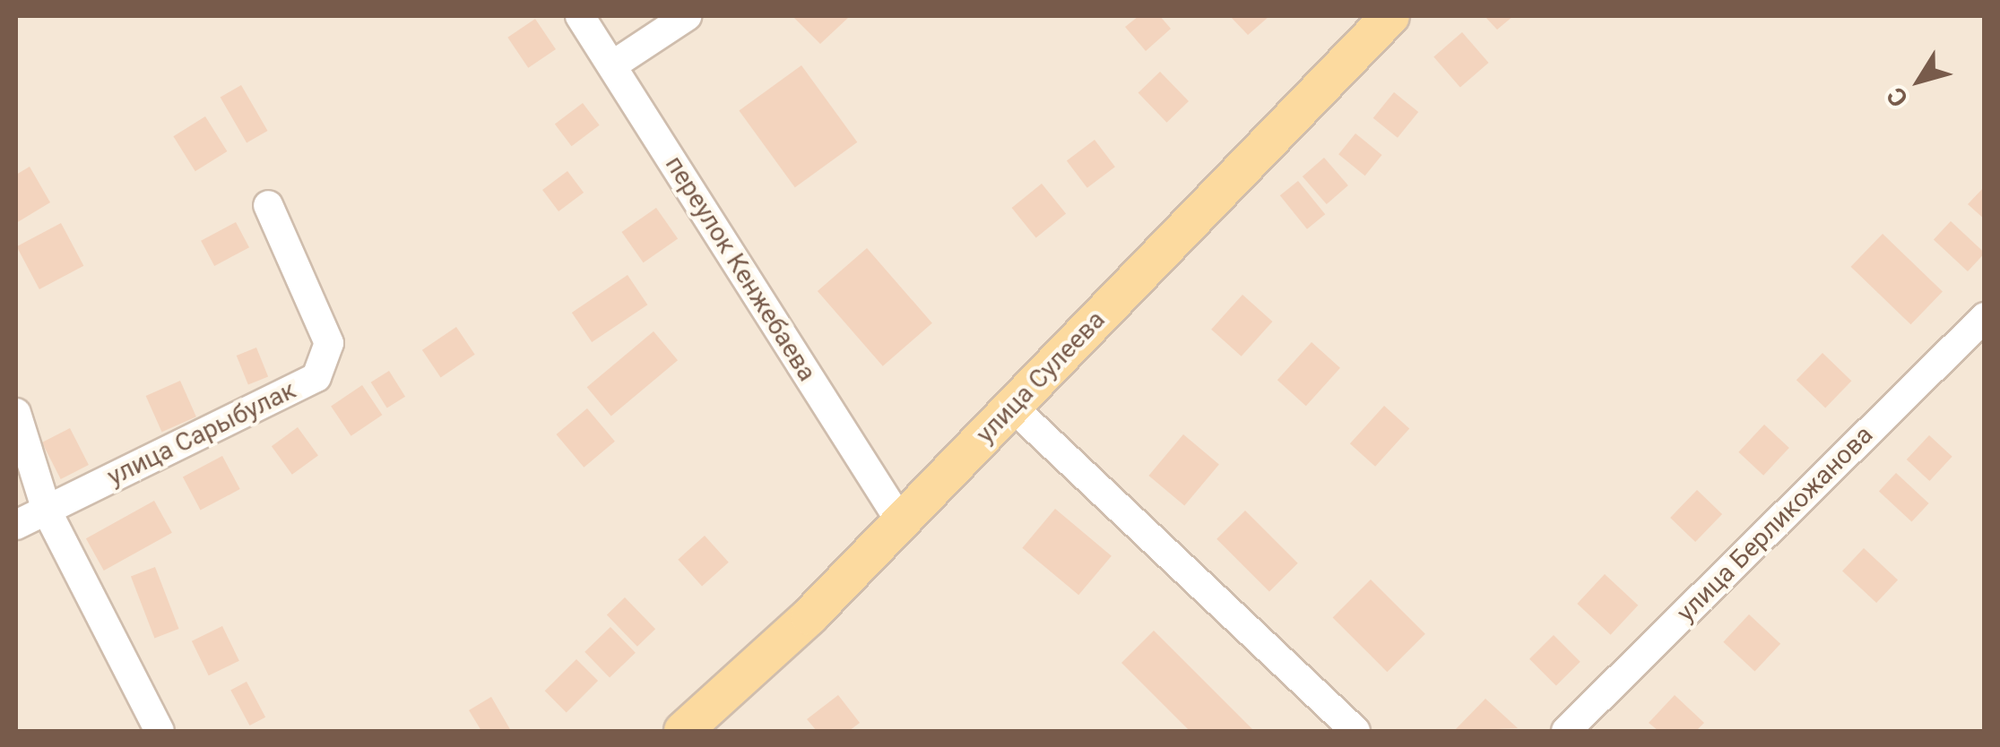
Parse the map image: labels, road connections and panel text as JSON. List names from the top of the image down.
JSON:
{
  "streets": {
    "main road": ["улица Сулеева"],
    "street": ["переулок Кенжебаева", "улица Сарыбулак", "улица Берликожанова"]
  },
  "crossings": [
    ["переулок Кенжебаева", "улица Сулеева"]
  ],
  "north": "bottom left"
}
